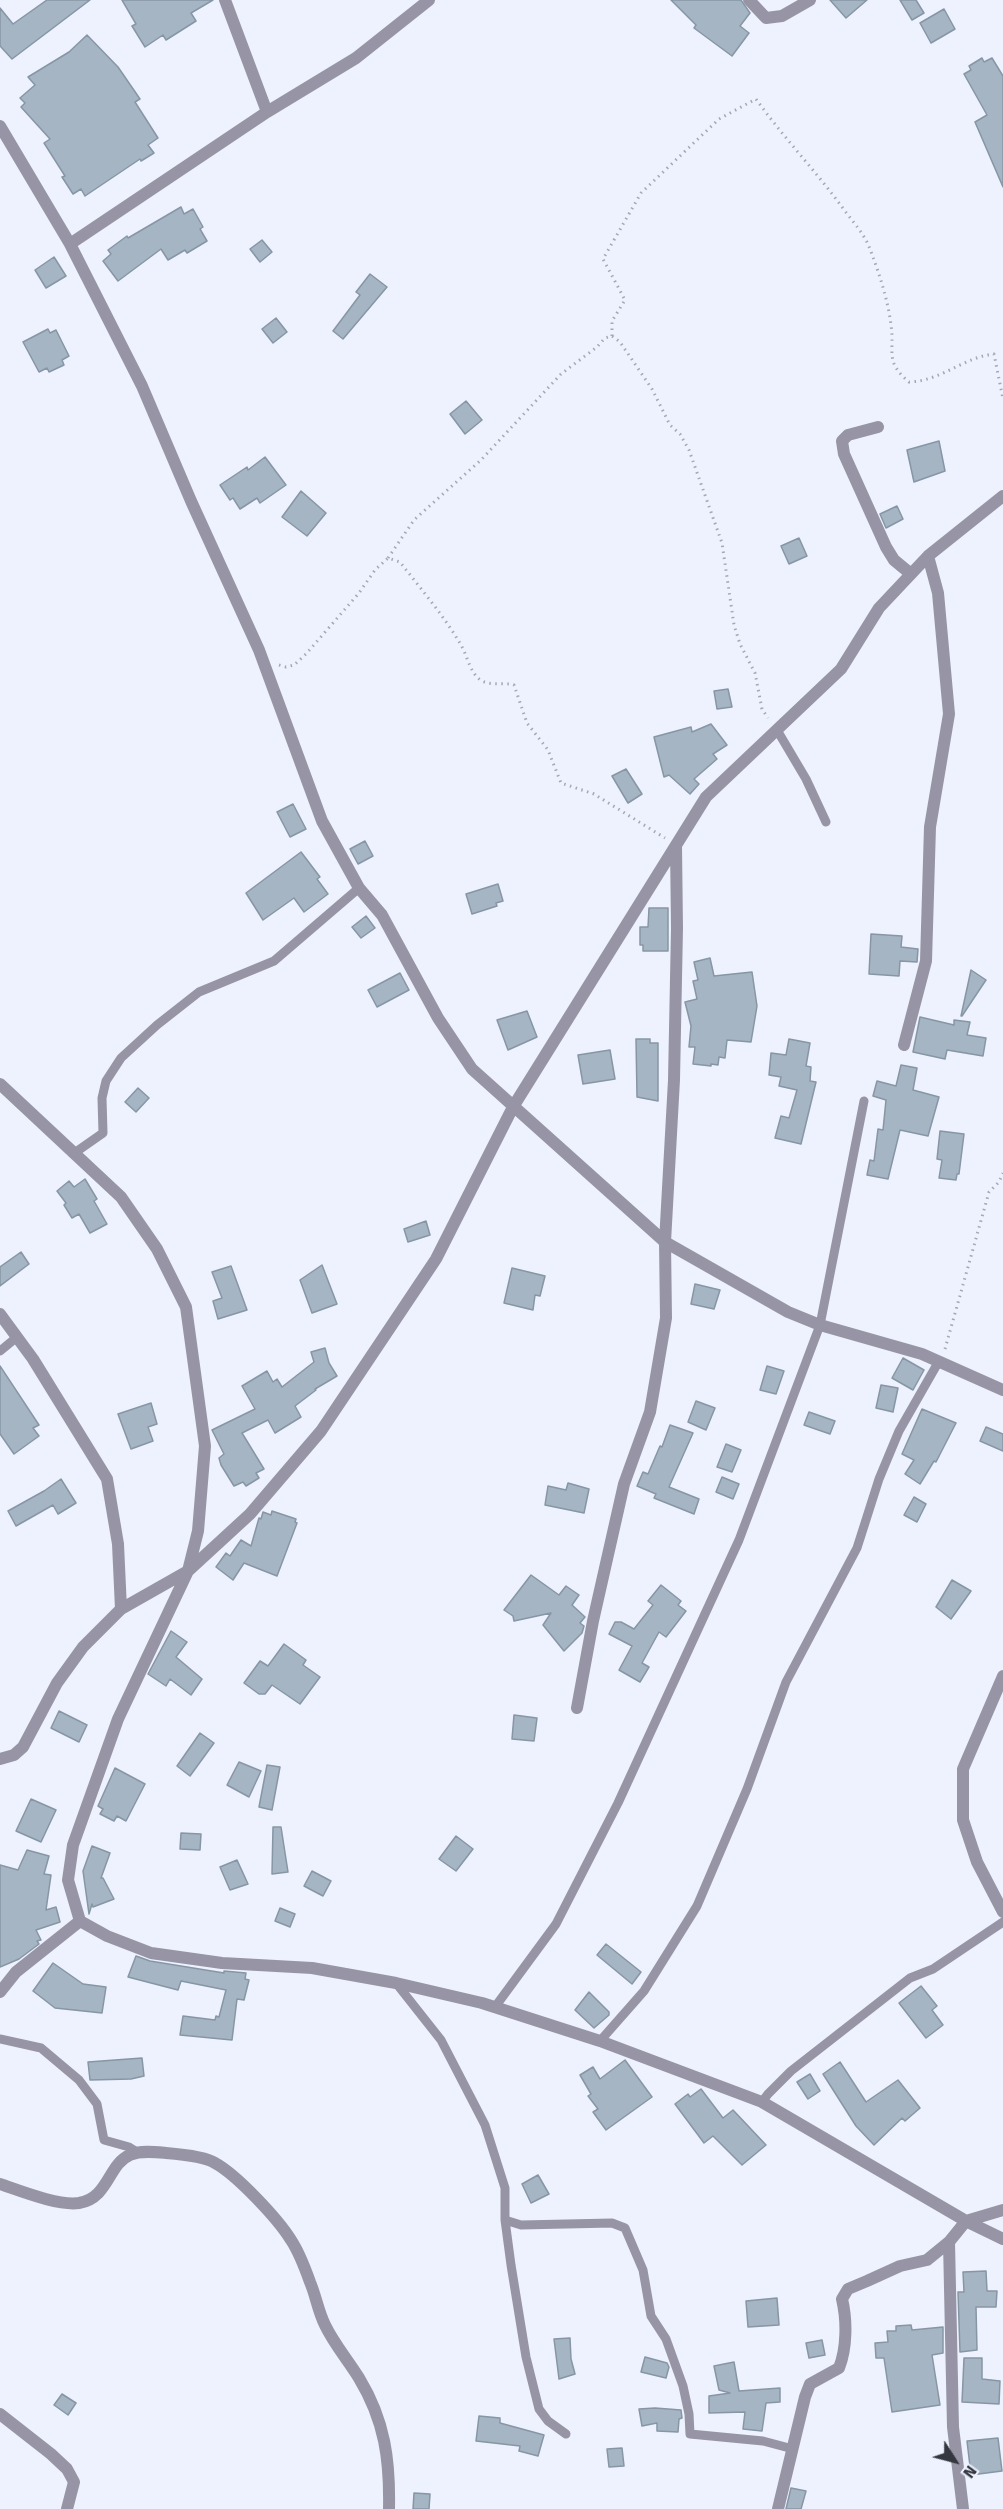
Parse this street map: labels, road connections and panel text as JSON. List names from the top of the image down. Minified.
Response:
{"north":"bottom right"}
